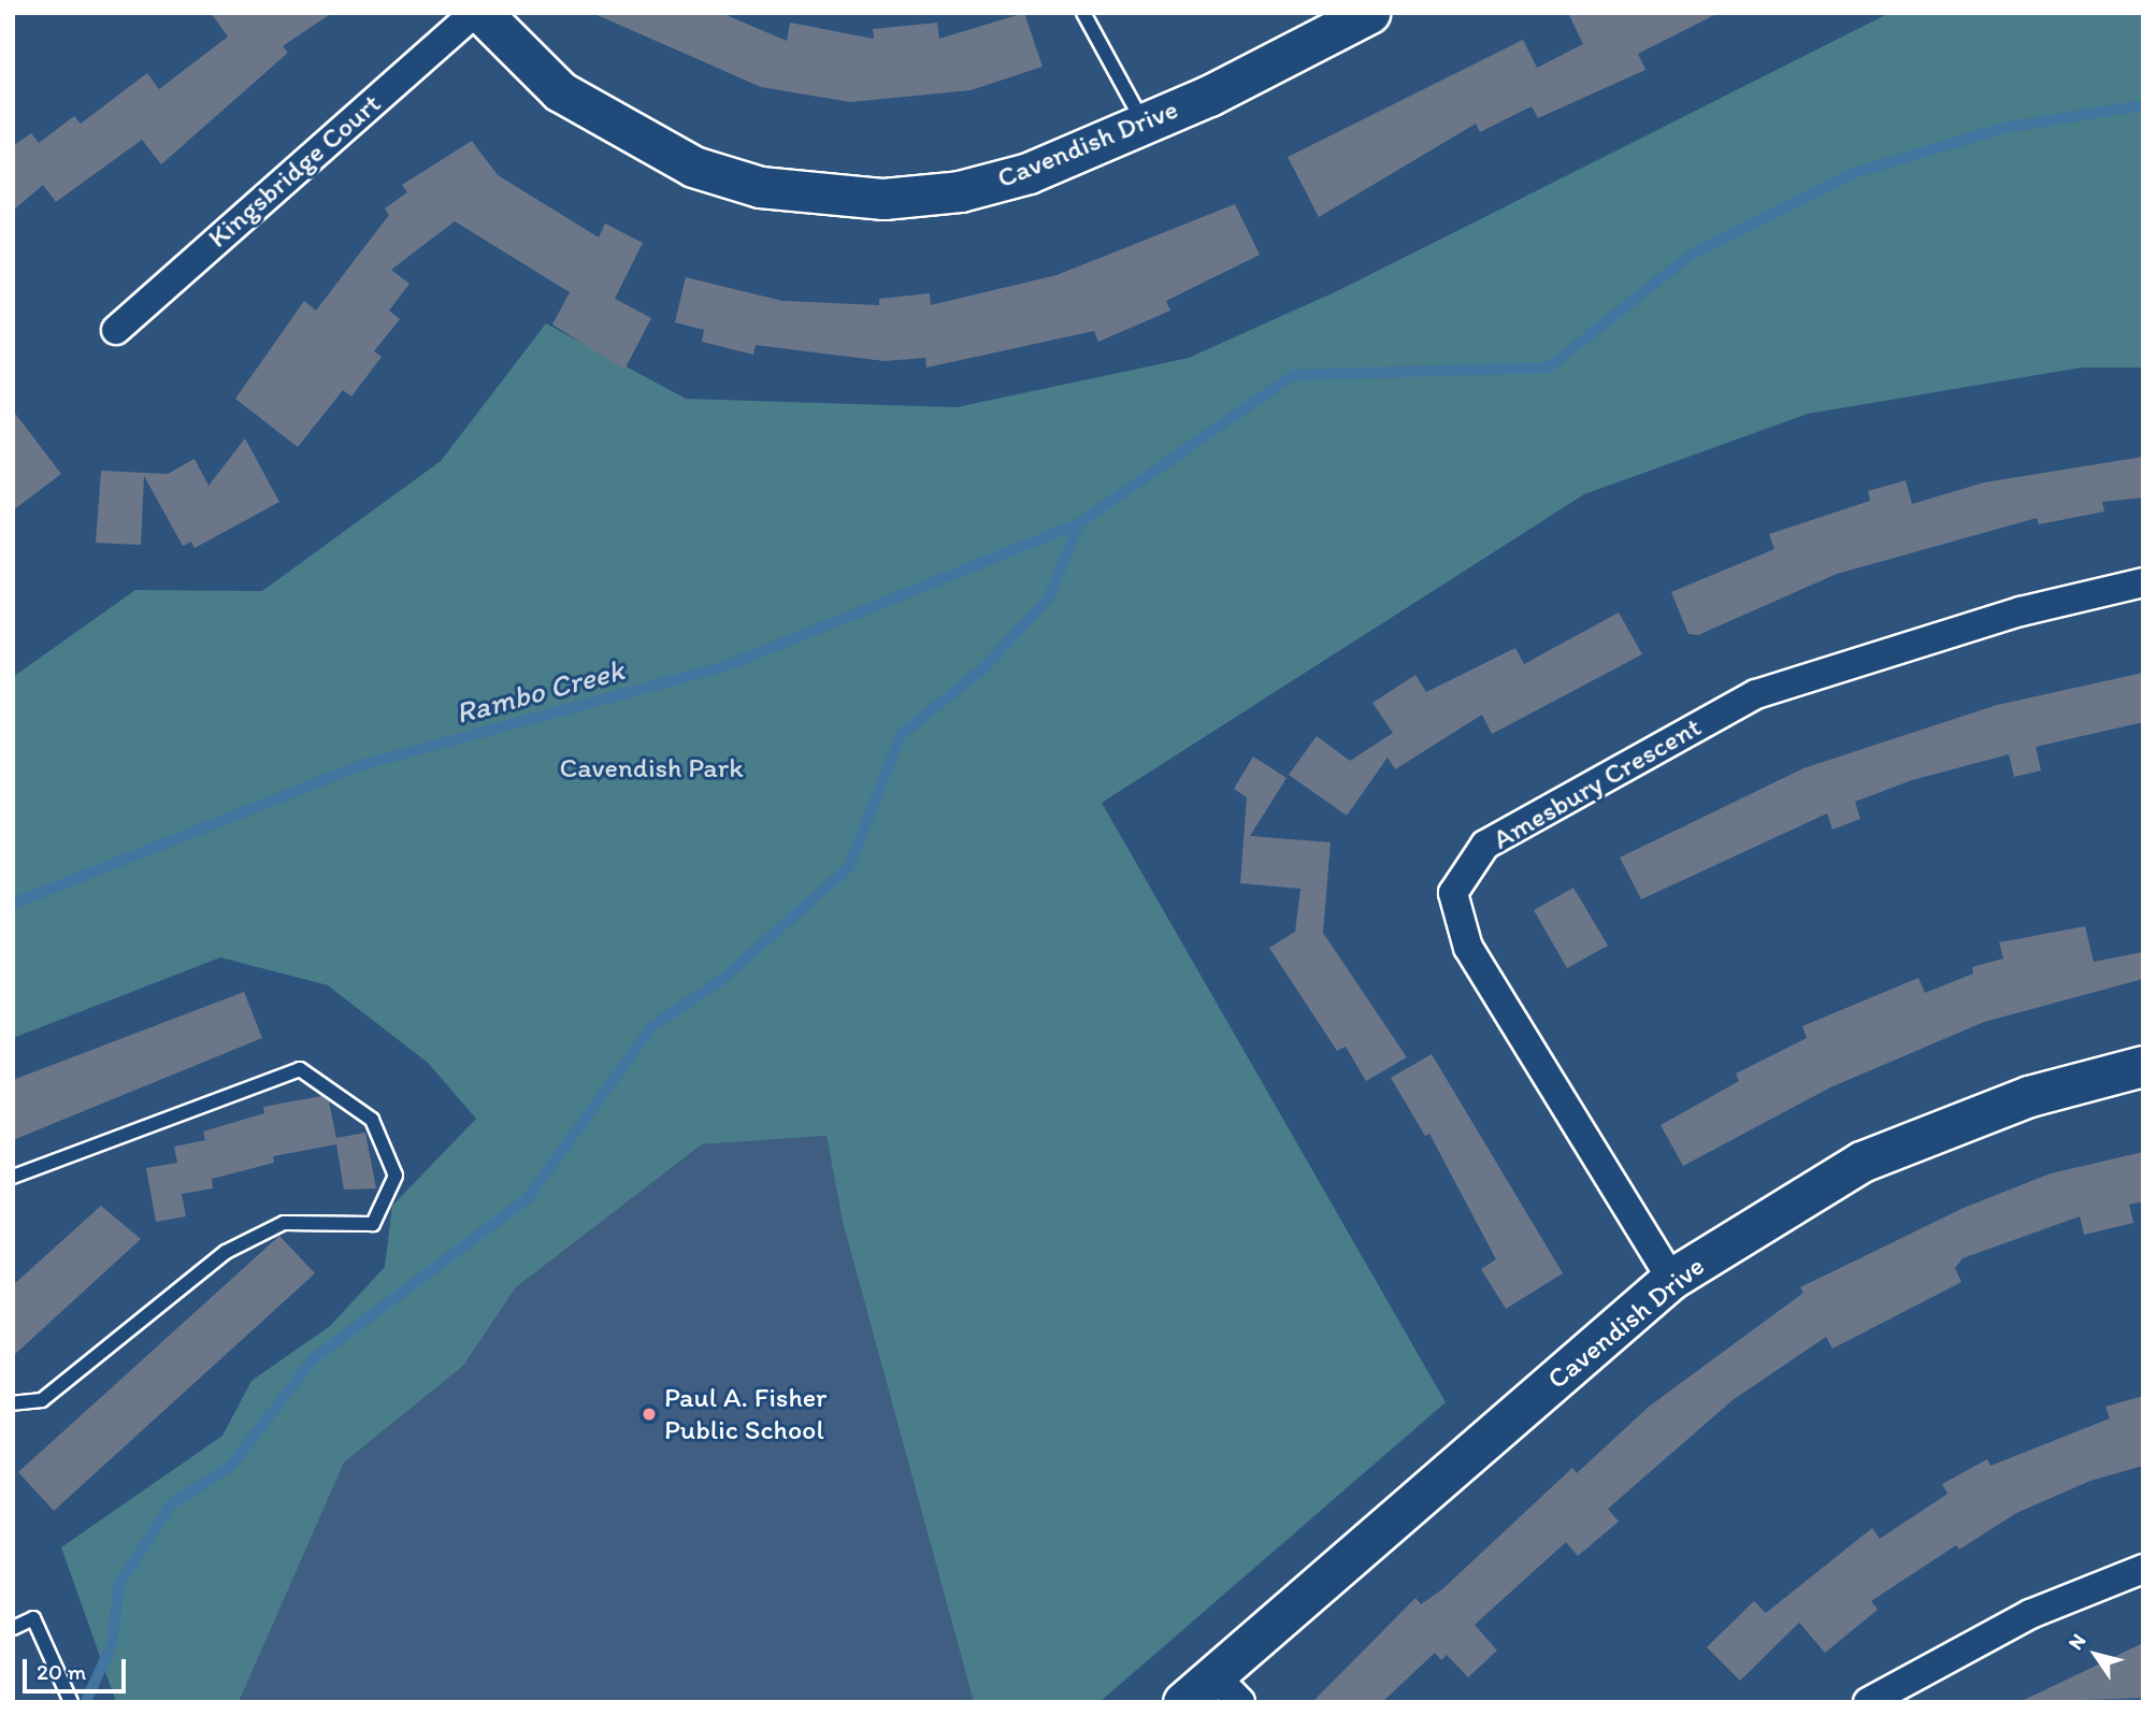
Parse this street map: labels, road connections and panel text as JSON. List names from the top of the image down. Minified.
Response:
{"streets":{"street":["Cavendish Drive","Kingsbridge Court","Amesbury Crescent"]},"crossings":[["Cavendish Drive","Amesbury Crescent"]],"water":["Rambo Creek"],"parks":["Cavendish Park"],"places":["Paul A. Fisher Public School"],"scale_bar":"20 m","north":"top left"}
